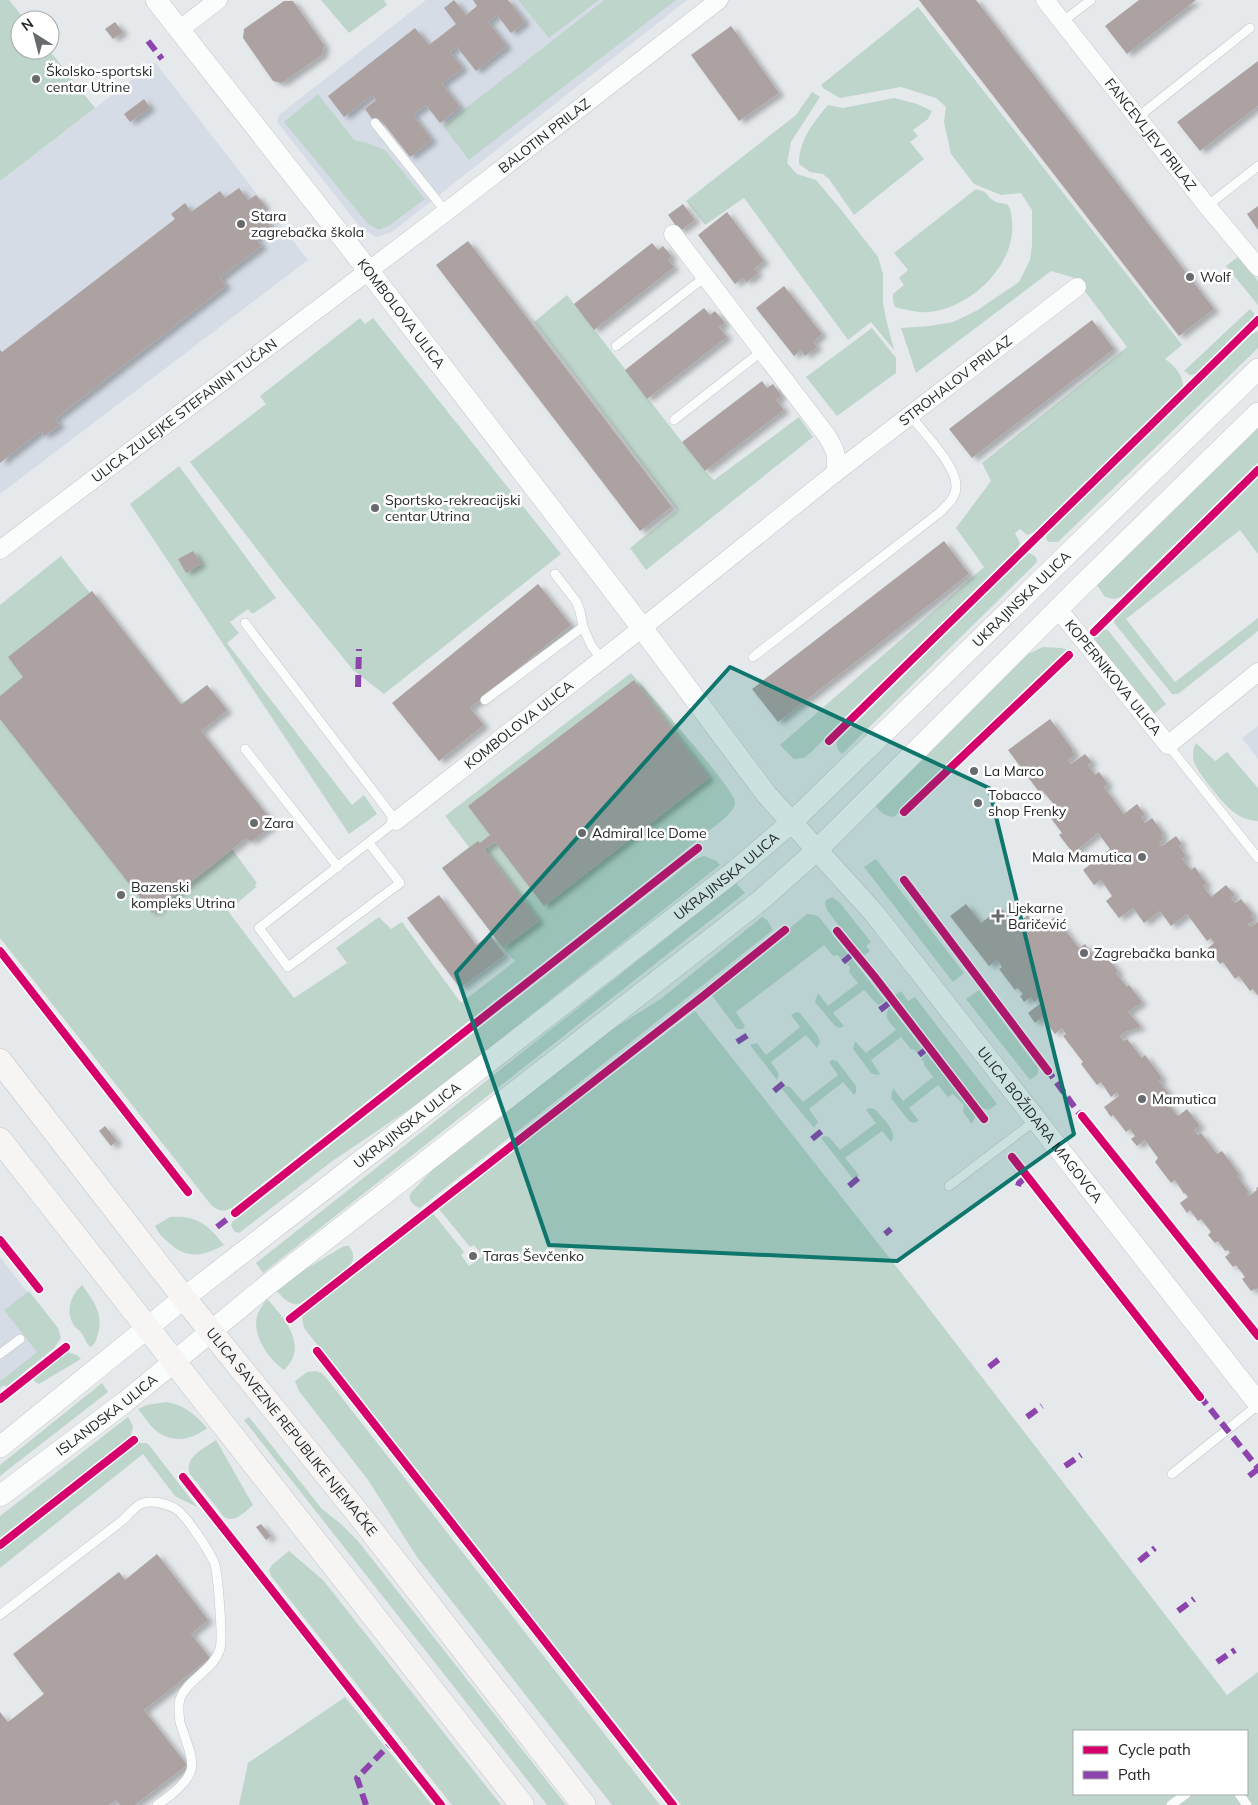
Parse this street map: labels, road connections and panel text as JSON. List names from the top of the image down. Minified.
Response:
{"streets":{"main road":["ULICA SAVEZNE REPUBLIKE NJEMAČKE"],"street":["FANCEVLJEV PRILAZ","BALOTIN PRILAZ","KOMBOLOVA ULICA","STROHALOV PRILAZ","ULICA ZULEJKE STEFANINI TUĆAN","UKRAJINSKA ULICA","KOPERNIKOVA ULICA","ULICA BOŽIDARA MAGOVCA","ISLANDSKA ULICA"]},"crossings":[["BALOTIN PRILAZ","KOMBOLOVA ULICA"],["BALOTIN PRILAZ","ULICA ZULEJKE STEFANINI TUĆAN"],["KOMBOLOVA ULICA","STROHALOV PRILAZ"],["KOMBOLOVA ULICA","ULICA ZULEJKE STEFANINI TUĆAN"],["KOMBOLOVA ULICA","UKRAJINSKA ULICA"],["KOMBOLOVA ULICA","ULICA BOŽIDARA MAGOVCA"],["UKRAJINSKA ULICA","ULICA BOŽIDARA MAGOVCA"],["UKRAJINSKA ULICA","ULICA SAVEZNE REPUBLIKE NJEMAČKE"],["ISLANDSKA ULICA","ULICA SAVEZNE REPUBLIKE NJEMAČKE"]],"places":{"other":["Školsko-sportski centar Utrine","Stara zagrebačka škola","Wolf","Sportsko-rekreacijski centar Utrina","La Marco","Tobacco shop Frenky","Zara","Admiral Ice Dome","Mala Mamutica","Bazenski kompleks Utrina","Zagrebačka banka","Mamutica","Taras Ševčenko"],"health":["Ljekarne Baričević"]},"legend":["Cycle path","Path"],"north":"top left"}
